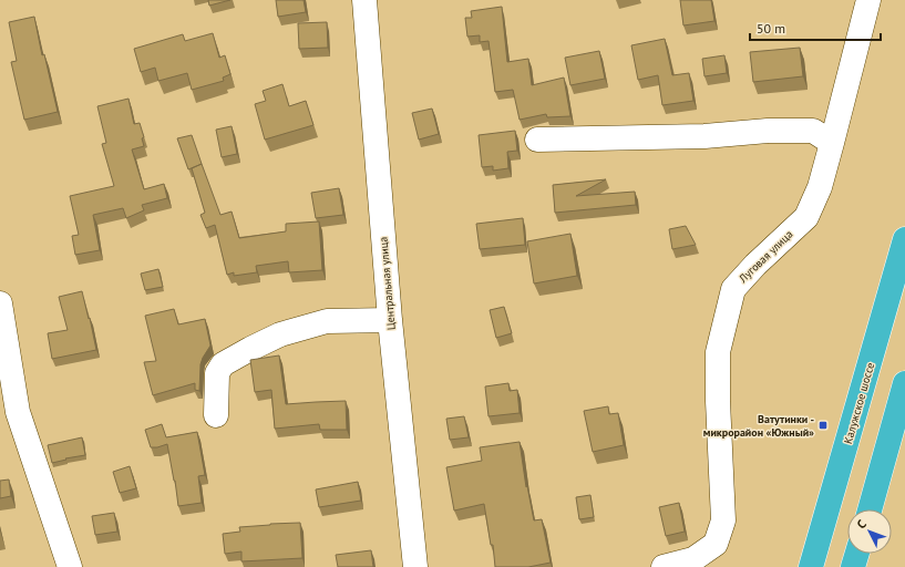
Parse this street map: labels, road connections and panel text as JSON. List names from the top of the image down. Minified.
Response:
{"streets":{"highway":["Калужское шоссе"],"street":["Луговая улица","Центральная улица"]},"places":{"transit":["Ватутинки - микрорайон «Южный»"]},"scale_bar":"50 m","north":"top left"}
